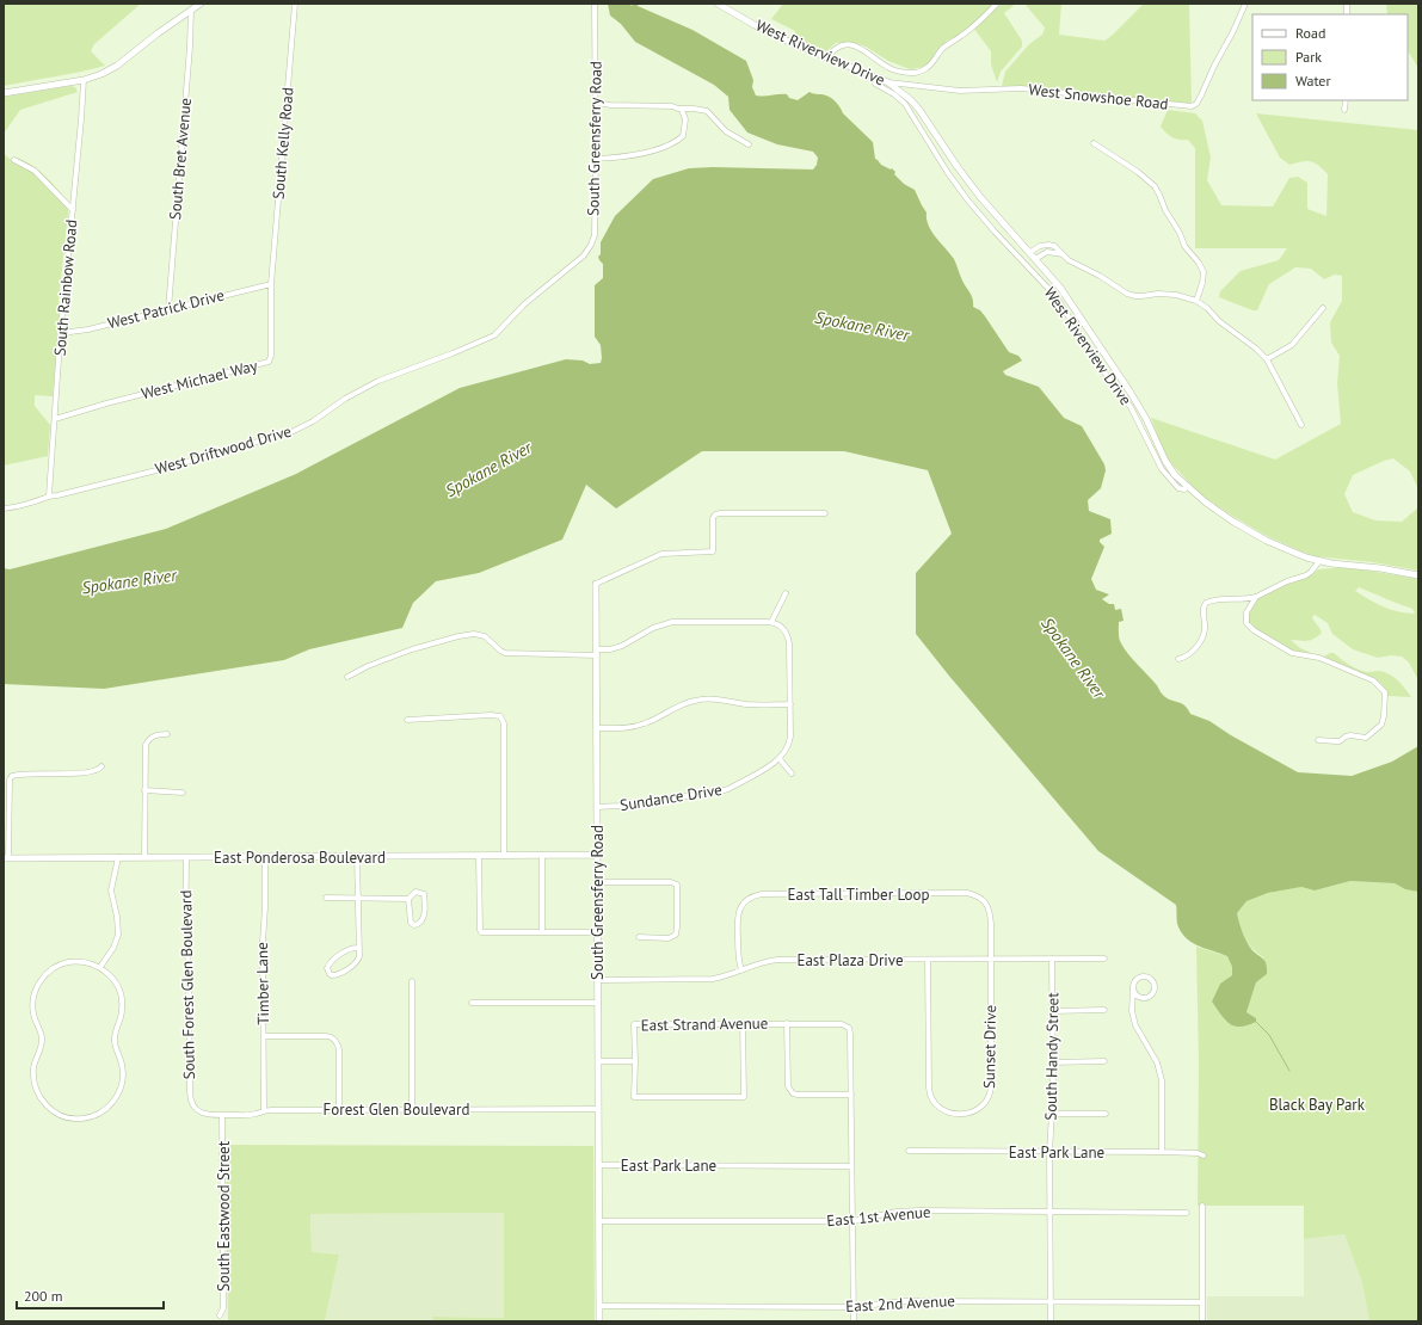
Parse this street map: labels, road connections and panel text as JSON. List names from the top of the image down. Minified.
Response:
{"streets":{"street":["West Riverview Drive","West Snowshoe Road","South Greensferry Road","South Kelly Road","South Bret Avenue","South Rainbow Road","West Patrick Drive","West Michael Way","West Driftwood Drive","Sundance Drive","East Ponderosa Boulevard","East Tall Timber Loop","East Plaza Drive","Timber Lane","South Forest Glen Boulevard","East Strand Avenue","Sunset Drive","South Handy Street","Forest Glen Boulevard","East Park Lane","South Eastwood Street","East 1st Avenue","East 2nd Avenue"]},"crossings":[["West Riverview Drive","West Snowshoe Road"],["South Greensferry Road","West Driftwood Drive"],["South Greensferry Road","Sundance Drive"],["South Greensferry Road","East Ponderosa Boulevard"],["South Greensferry Road","East Plaza Drive"],["South Greensferry Road","Forest Glen Boulevard"],["South Greensferry Road","East Park Lane"],["South Greensferry Road","East 1st Avenue"],["South Greensferry Road","East 2nd Avenue"],["South Kelly Road","West Patrick Drive"],["South Kelly Road","West Michael Way"],["South Bret Avenue","West Patrick Drive"],["South Rainbow Road","West Patrick Drive"],["South Rainbow Road","West Michael Way"],["South Rainbow Road","West Driftwood Drive"],["West Patrick Drive","West Michael Way"],["East Ponderosa Boulevard","Timber Lane"],["East Ponderosa Boulevard","South Forest Glen Boulevard"],["East Tall Timber Loop","East Plaza Drive"],["East Tall Timber Loop","Sunset Drive"],["East Plaza Drive","Sunset Drive"],["East Plaza Drive","South Handy Street"],["Timber Lane","Forest Glen Boulevard"],["South Forest Glen Boulevard","Forest Glen Boulevard"],["South Handy Street","East Park Lane"],["South Handy Street","East 1st Avenue"],["South Handy Street","East 2nd Avenue"],["Forest Glen Boulevard","South Eastwood Street"]],"water":["Spokane River"],"parks":["Black Bay Park"],"legend":["Road","Park","Water"],"scale_bar":"200 m"}
